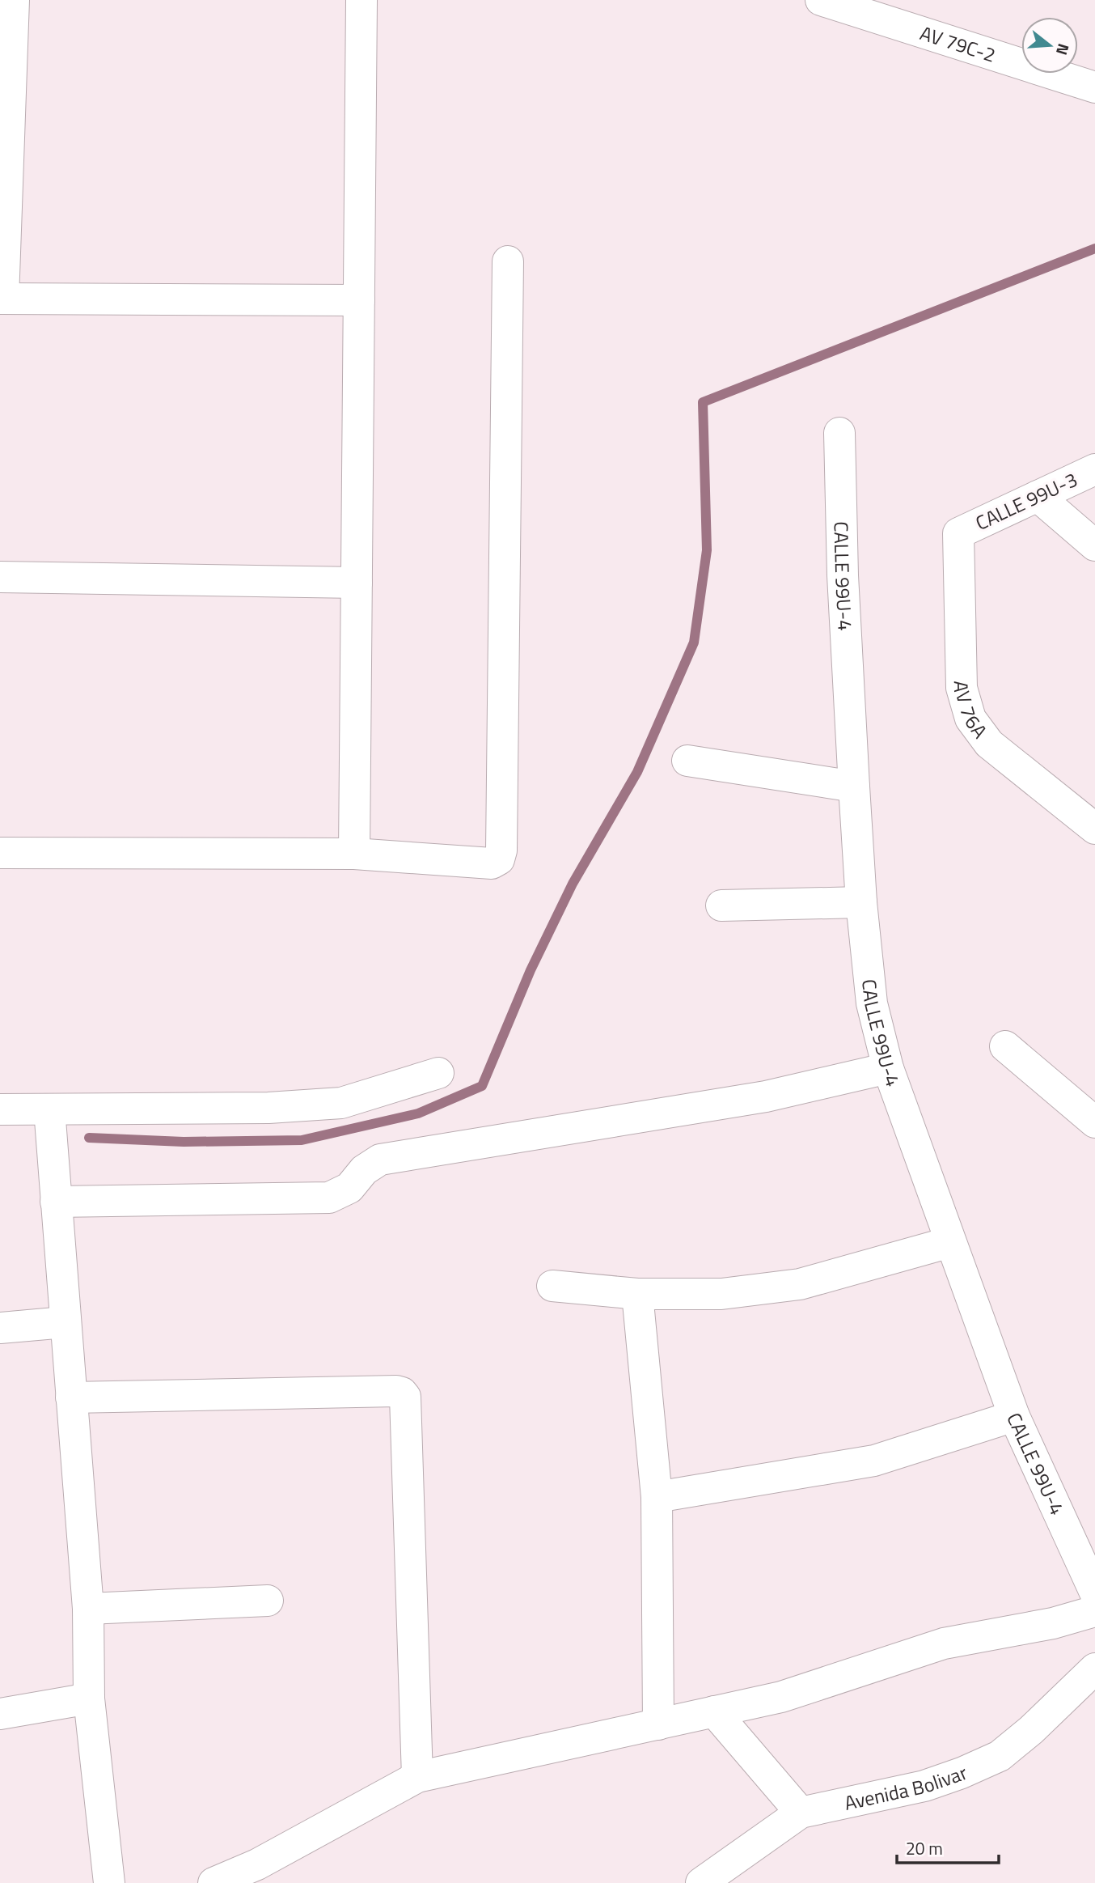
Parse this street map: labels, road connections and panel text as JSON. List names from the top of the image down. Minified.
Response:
{"streets":{"street":["AV 79C-2","CALLE 99U-3","CALLE 99U-4","AV 76A","Avenida Bolivar"]},"crossings":[["CALLE 99U-3","AV 76A"]],"scale_bar":"20 m","north":"right"}
